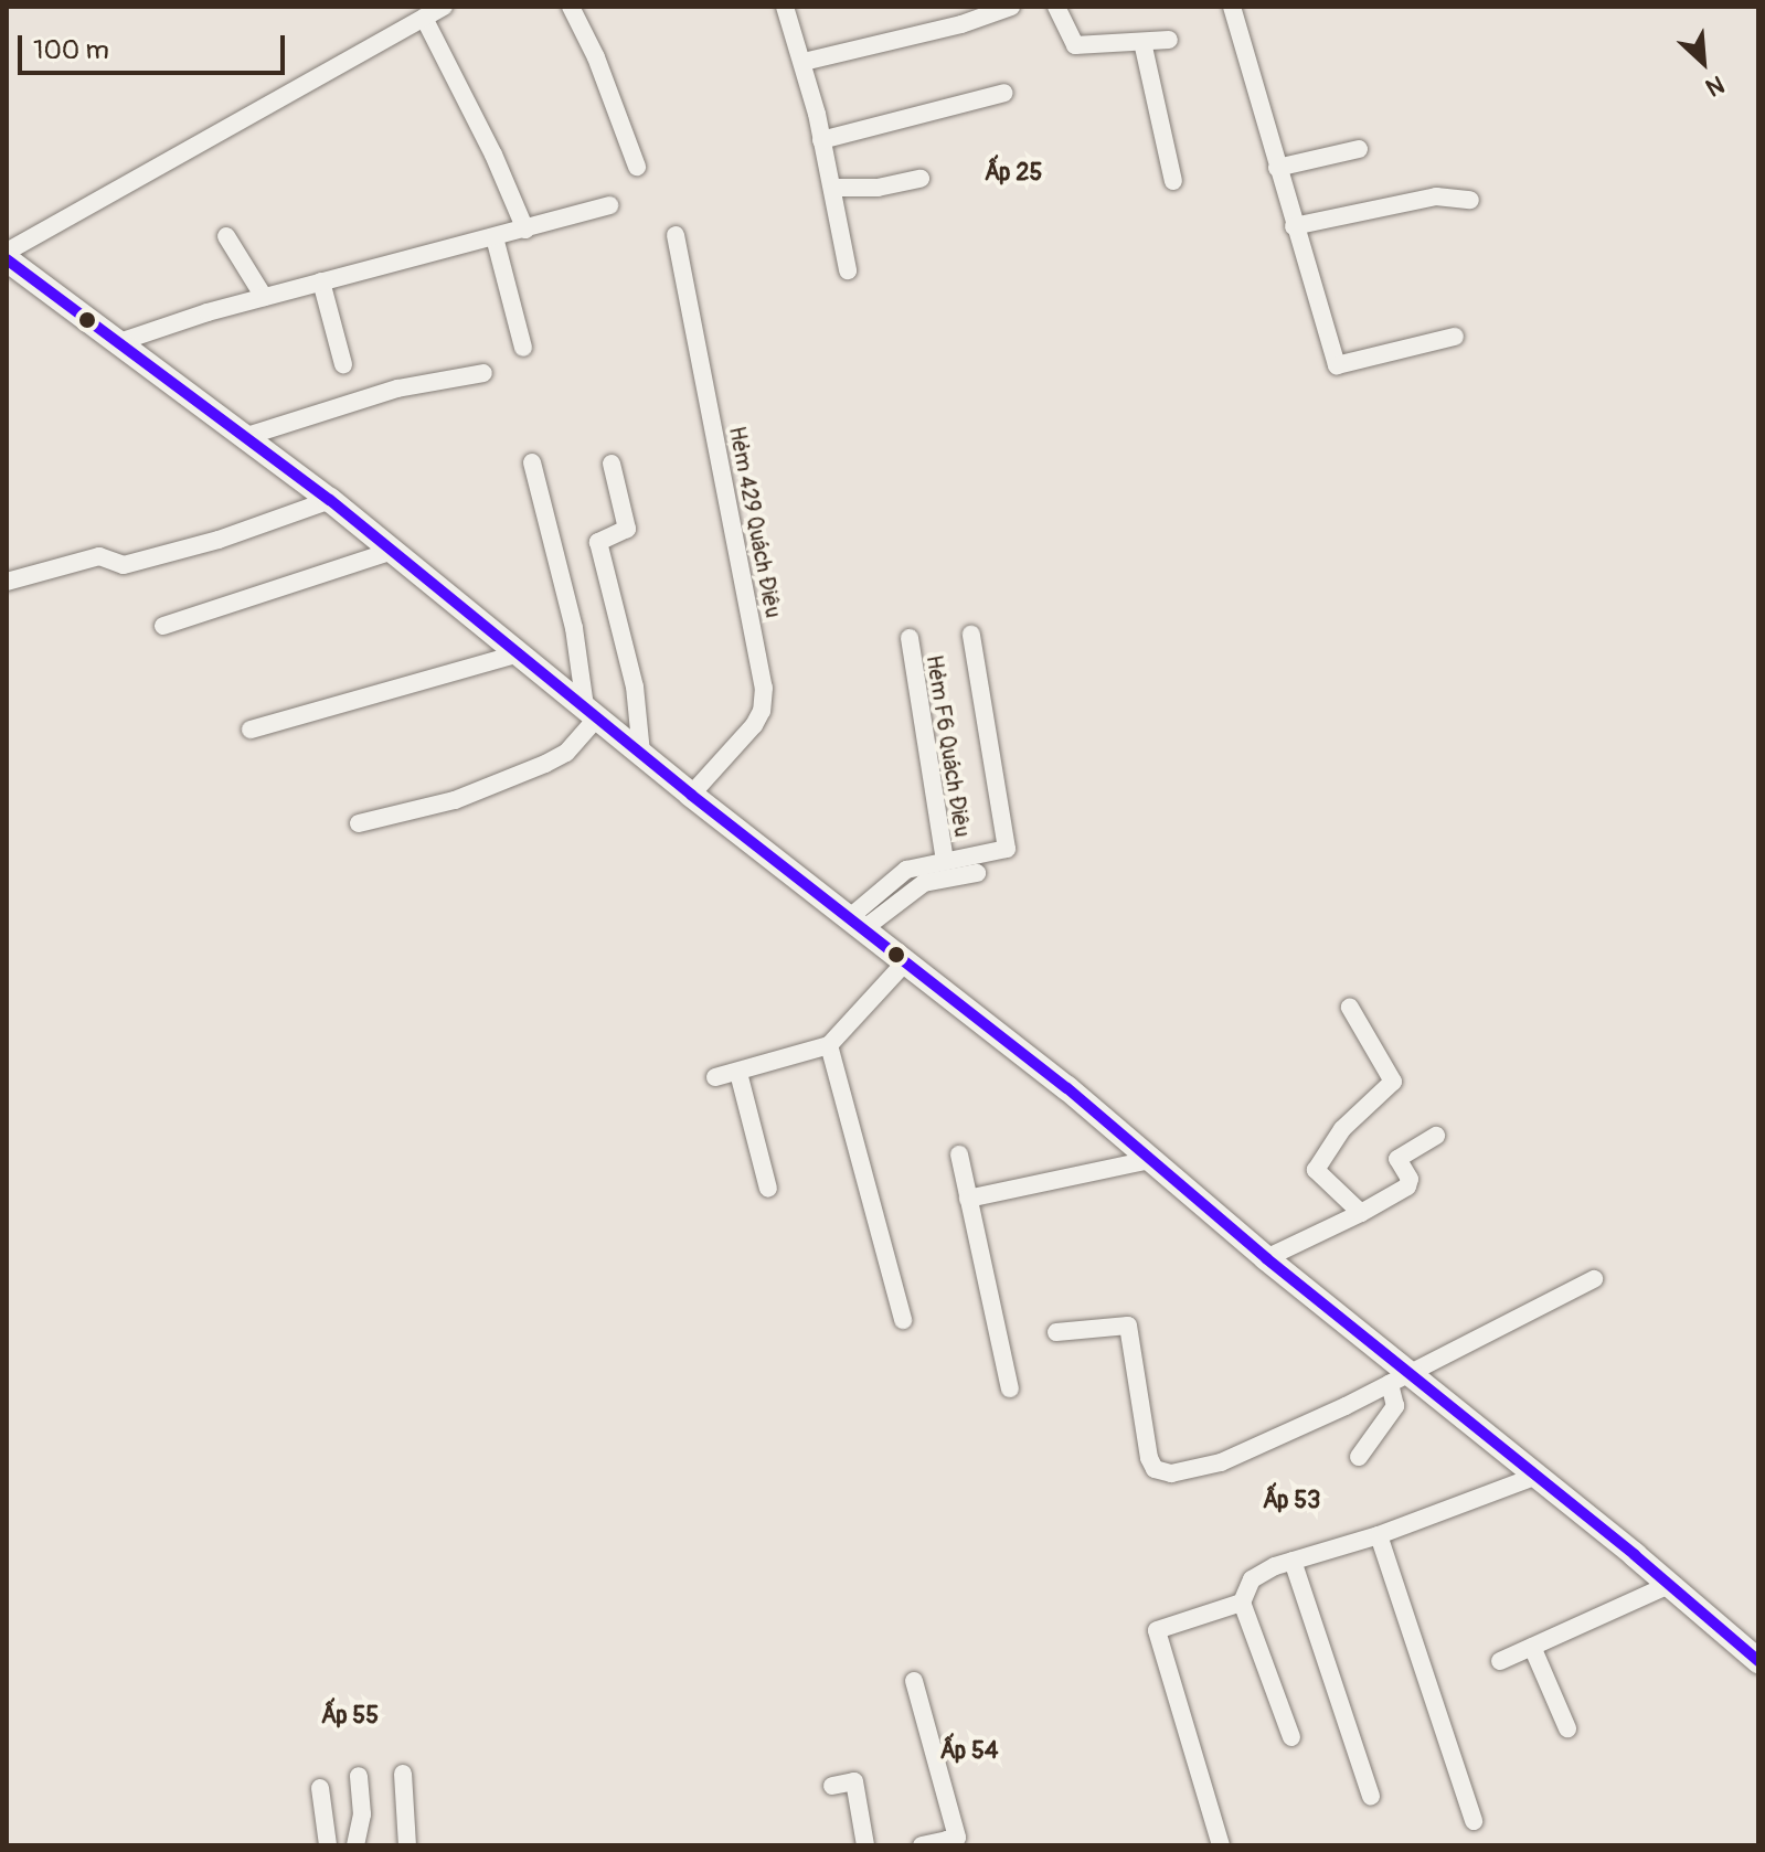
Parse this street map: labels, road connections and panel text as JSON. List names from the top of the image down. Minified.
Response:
{"streets":{"street":["Hẻm 429 Quách Điêu","Hẻm F6 Quách Điêu"]},"districts":["Ấp 25","Ấp 53","Ấp 55","Ấp 54"],"scale_bar":"100 m","north":"bottom right"}
